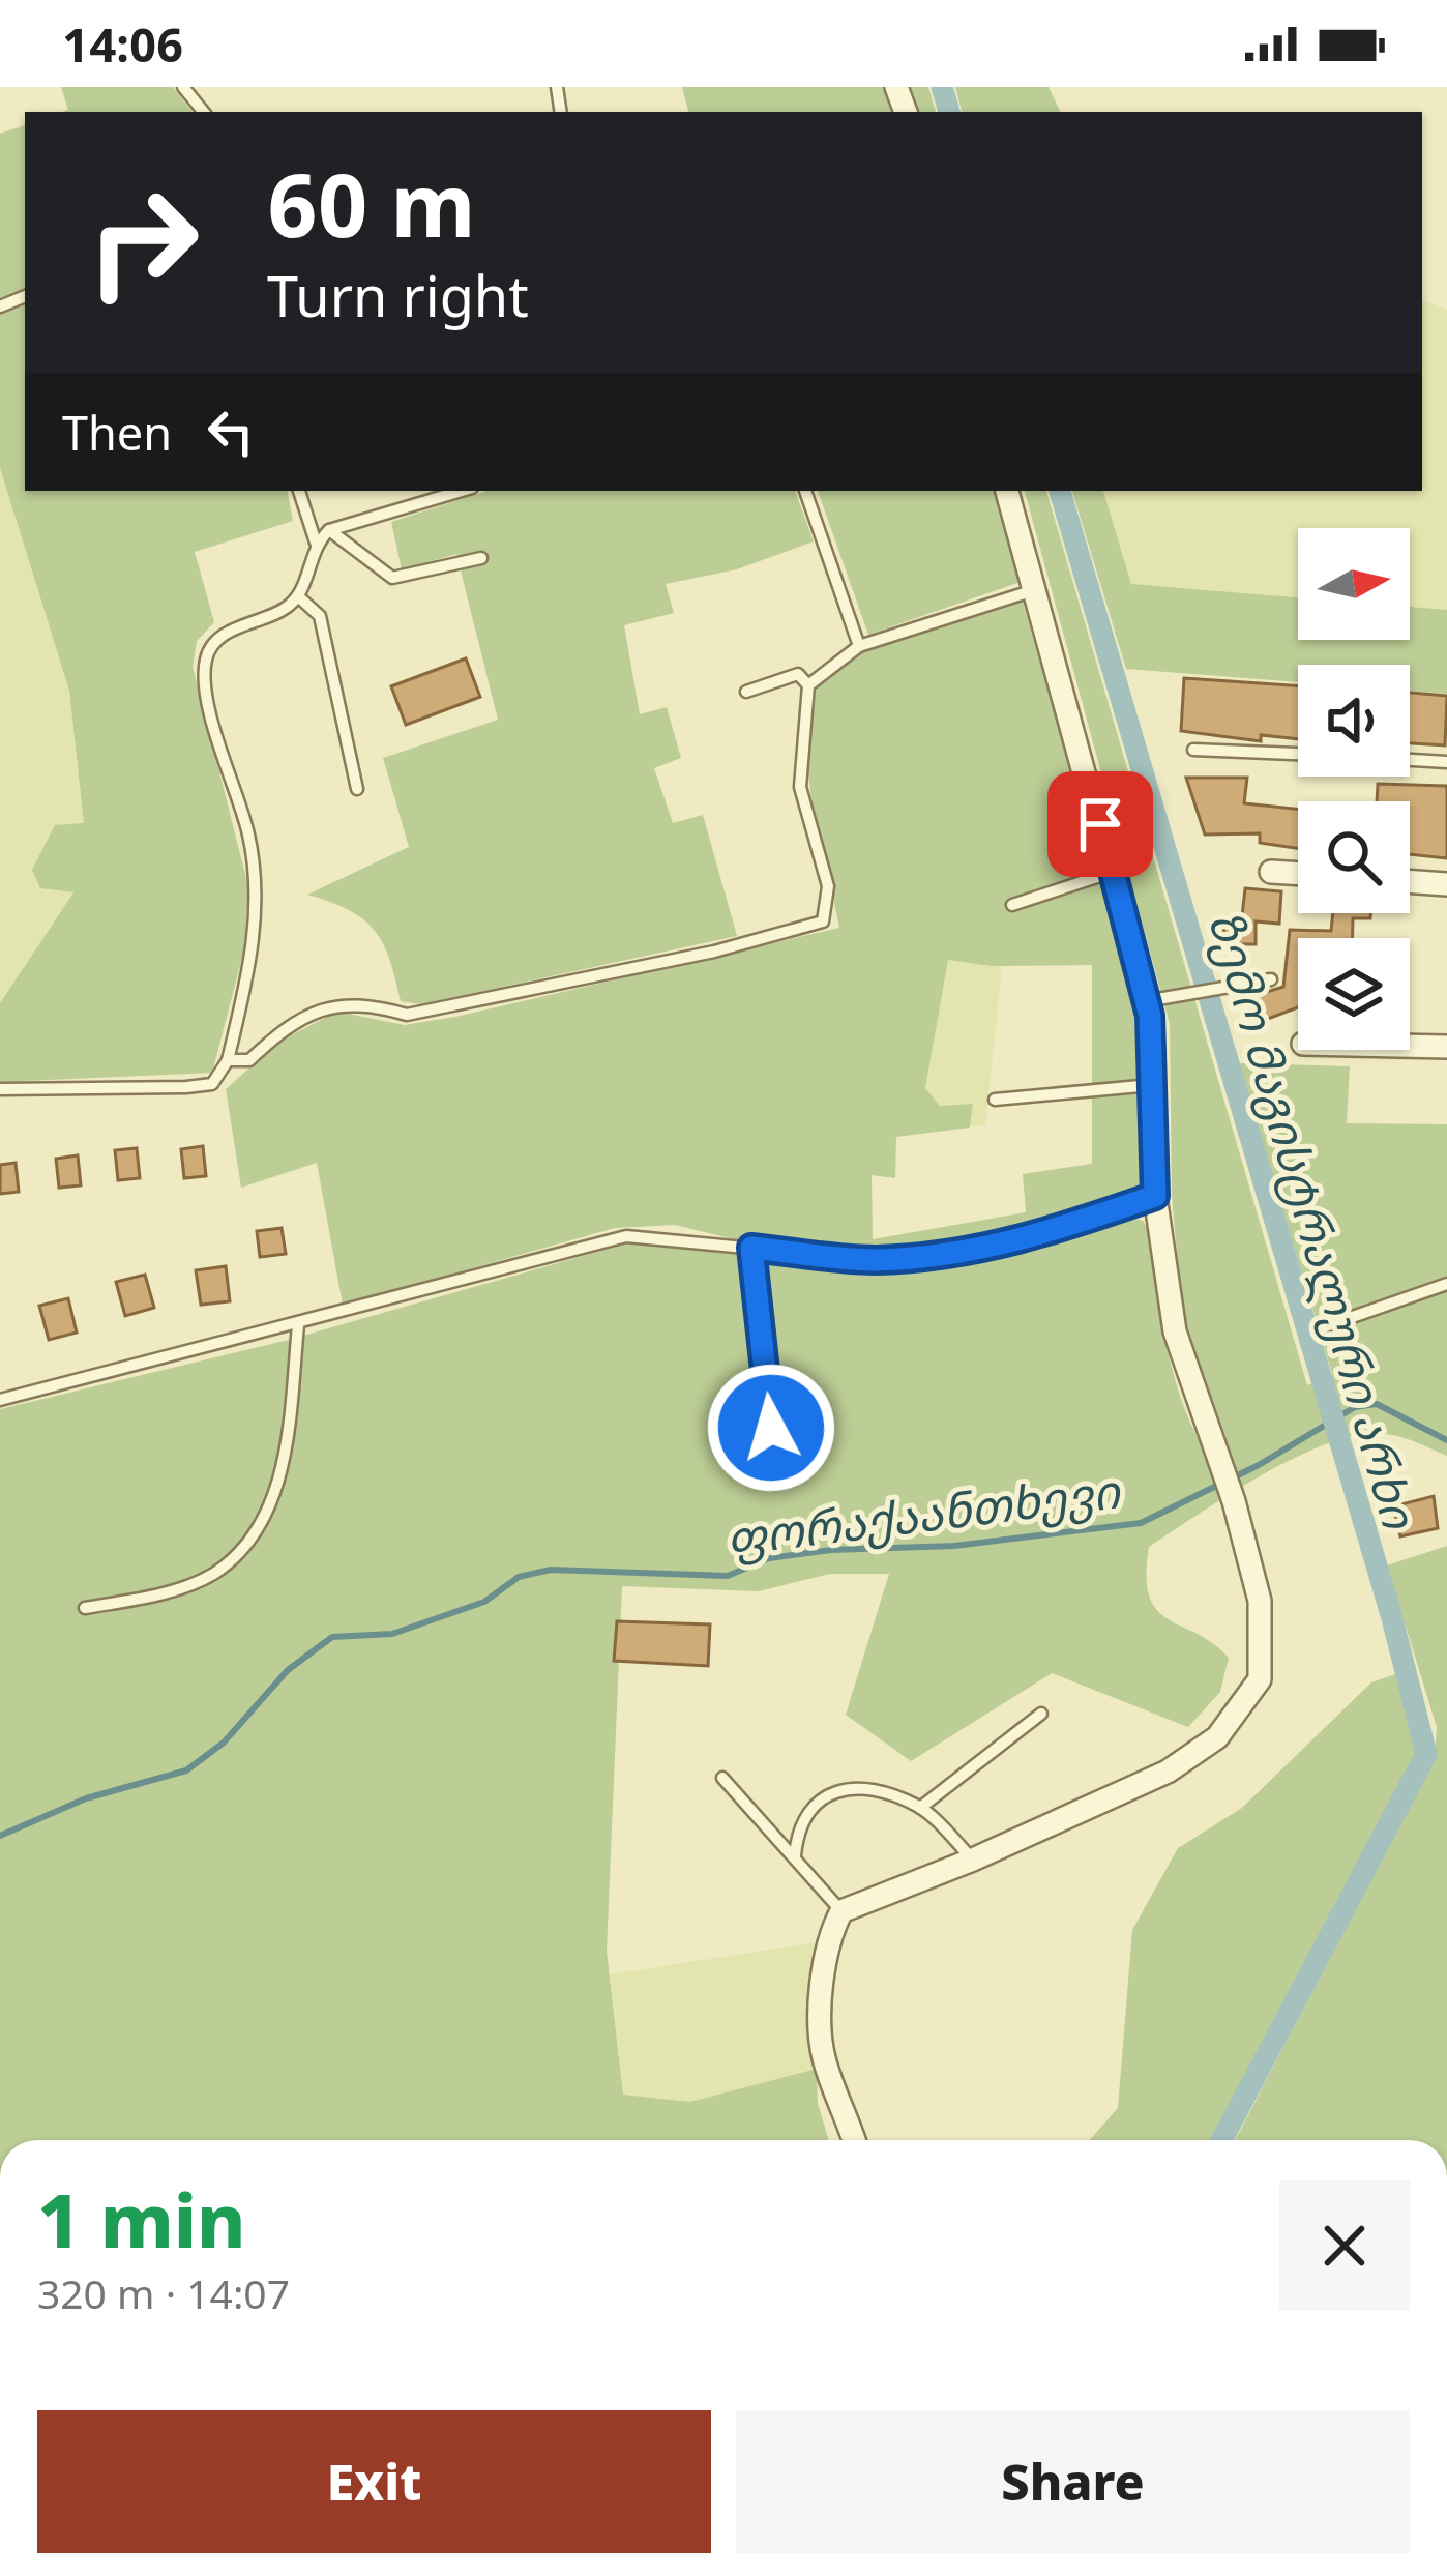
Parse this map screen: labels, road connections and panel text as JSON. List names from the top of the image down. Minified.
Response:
{"water":["ზემო მაგისტრალური არხი","ფორაქაანთხევი"],"north":"right","page":{"status":"14:06","turn":["60 m","Turn right"],"then":"Then","heading":["1 min","320 m · 14:07"],"buttons":["Exit","Share"]}}
